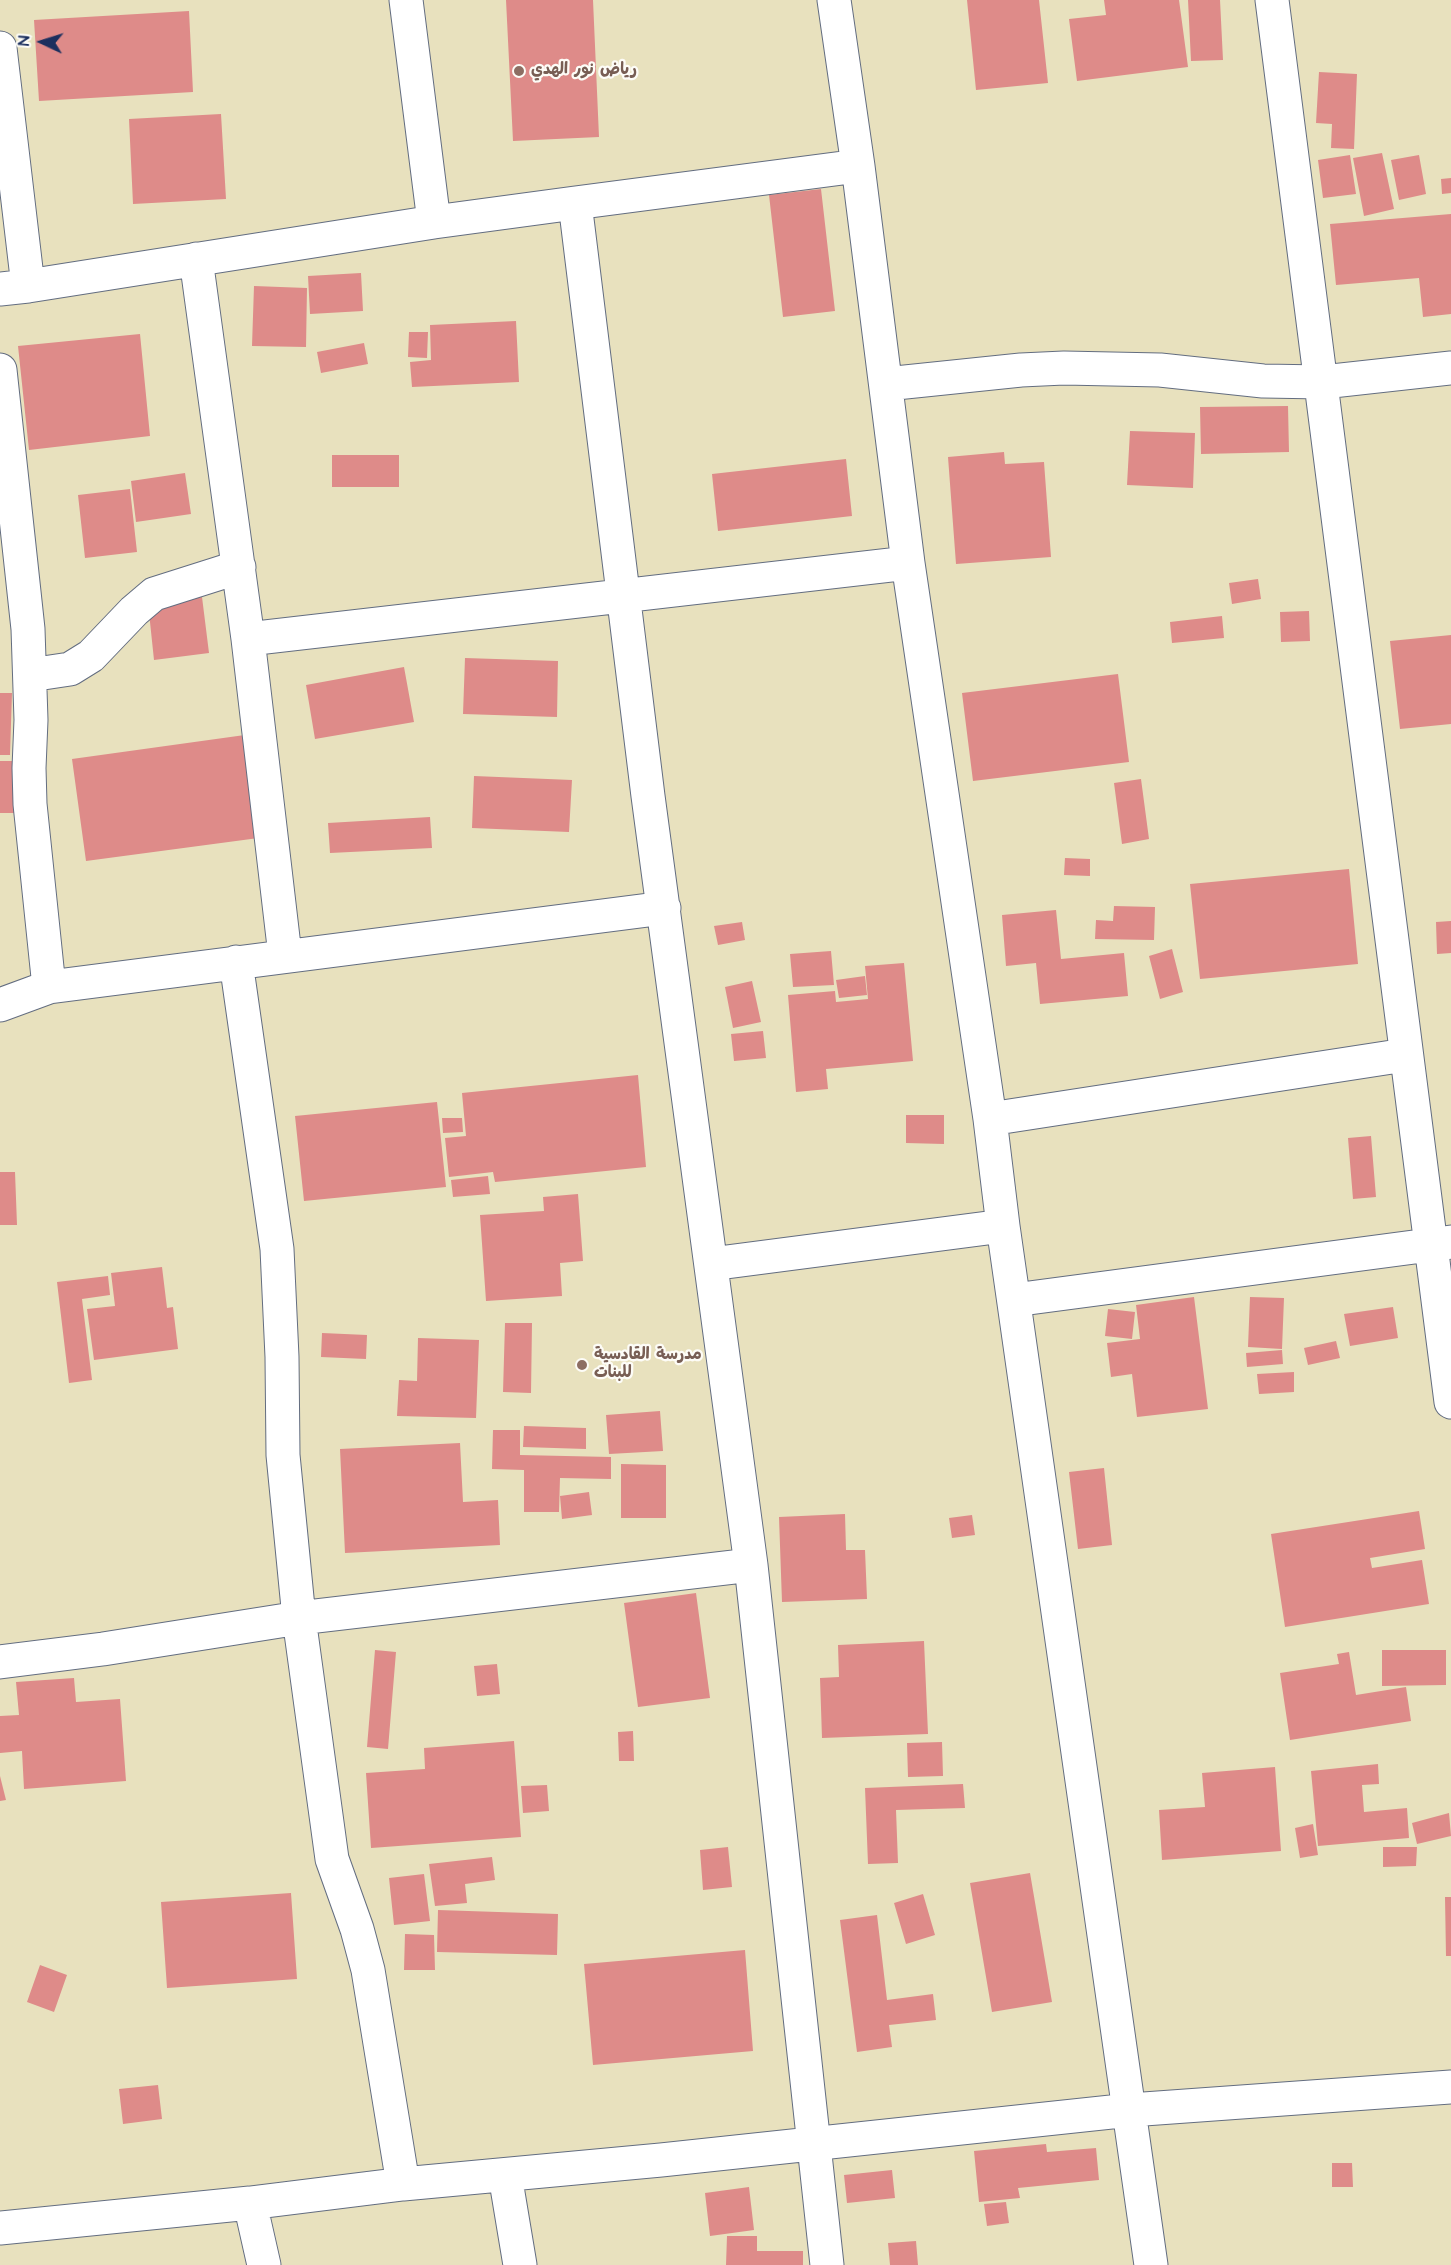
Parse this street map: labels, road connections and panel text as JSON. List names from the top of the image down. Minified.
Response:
{"places":["رياض نور الهدي","مدرسة القادسية للبنات"],"north":"left"}
